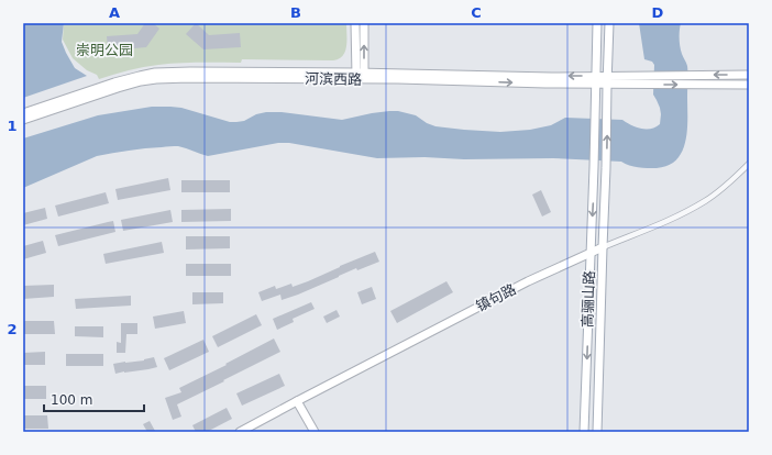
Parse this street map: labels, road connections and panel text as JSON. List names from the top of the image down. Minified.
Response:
{"streets":{"street":["河滨西路","镇句路","高骊山路"]},"crossings":[["河滨西路","高骊山路"],["镇句路","高骊山路"]],"parks":["崇明公园"],"scale_bar":"100 m","grid":{"columns":["A","B","C","D"],"rows":["1","2"]}}
